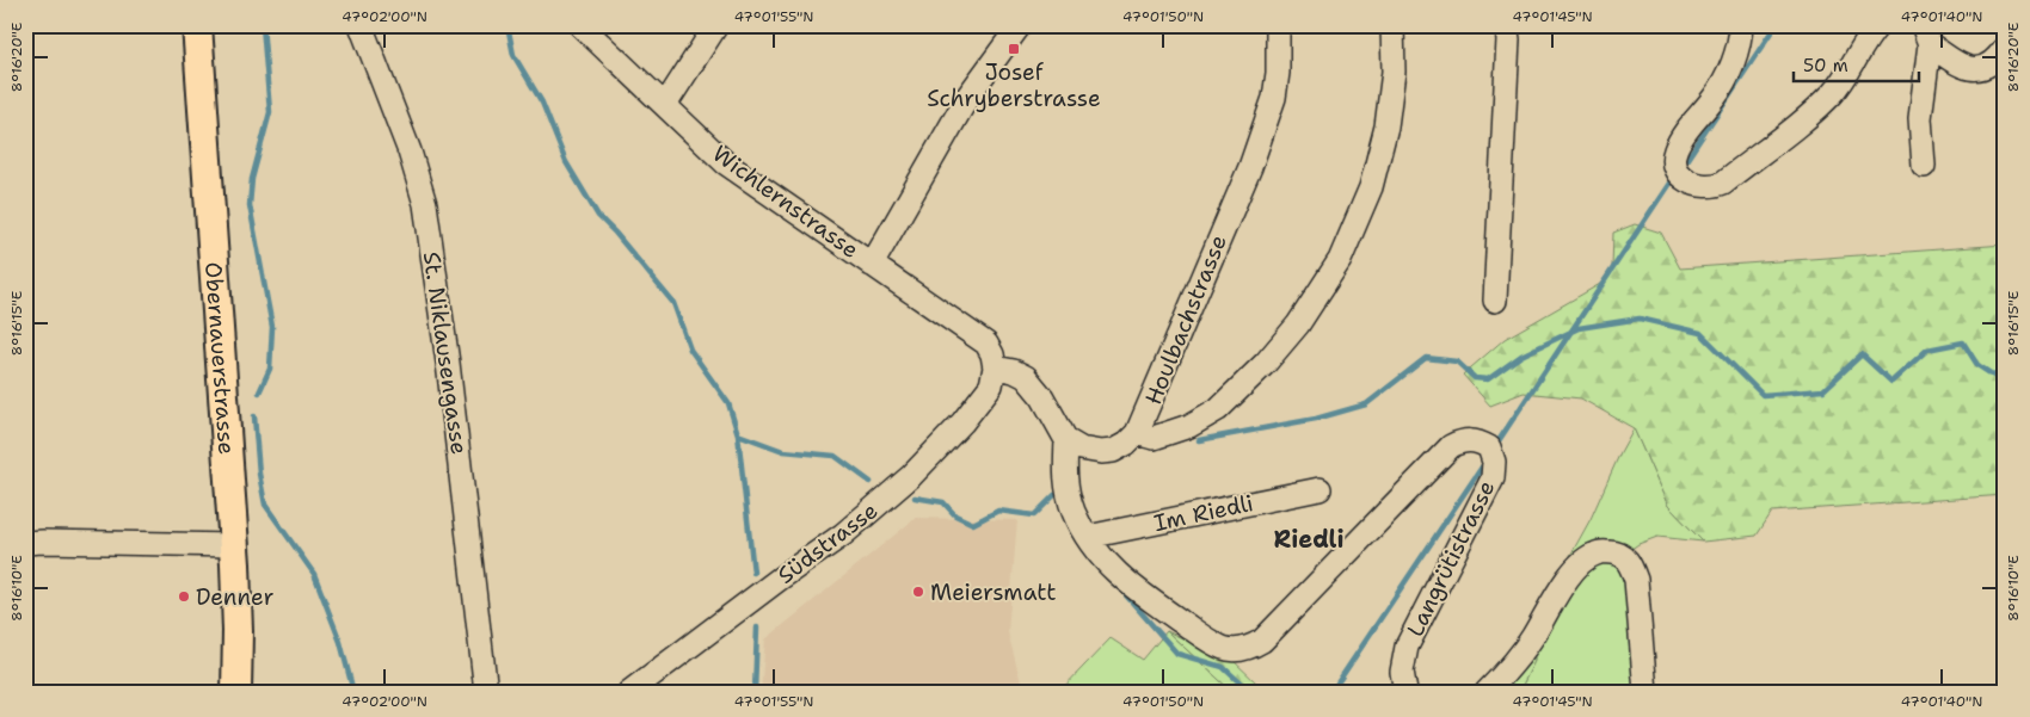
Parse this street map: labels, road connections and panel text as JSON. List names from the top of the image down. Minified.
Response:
{"streets":{"main road":["Obernauerstrasse"],"street":["Wichlernstrasse","Houlbachstrasse","St. Niklausengasse","Im Riedli","Südstrasse","Langrütistrasse"]},"crossings":[["Wichlernstrasse","Südstrasse"],["Houlbachstrasse","Langrütistrasse"],["Im Riedli","Langrütistrasse"]],"districts":["Riedli"],"places":{"transit":["Josef Schryberstrasse"],"other":["Meiersmatt","Denner"]},"scale_bar":"50 m","coordinates":["47°02'00\"N","47°01'55\"N","47°01'50\"N","47°01'45\"N","47°01'40\"N","8°16'20\"E","8°16'15\"E","8°16'10\"E"]}
